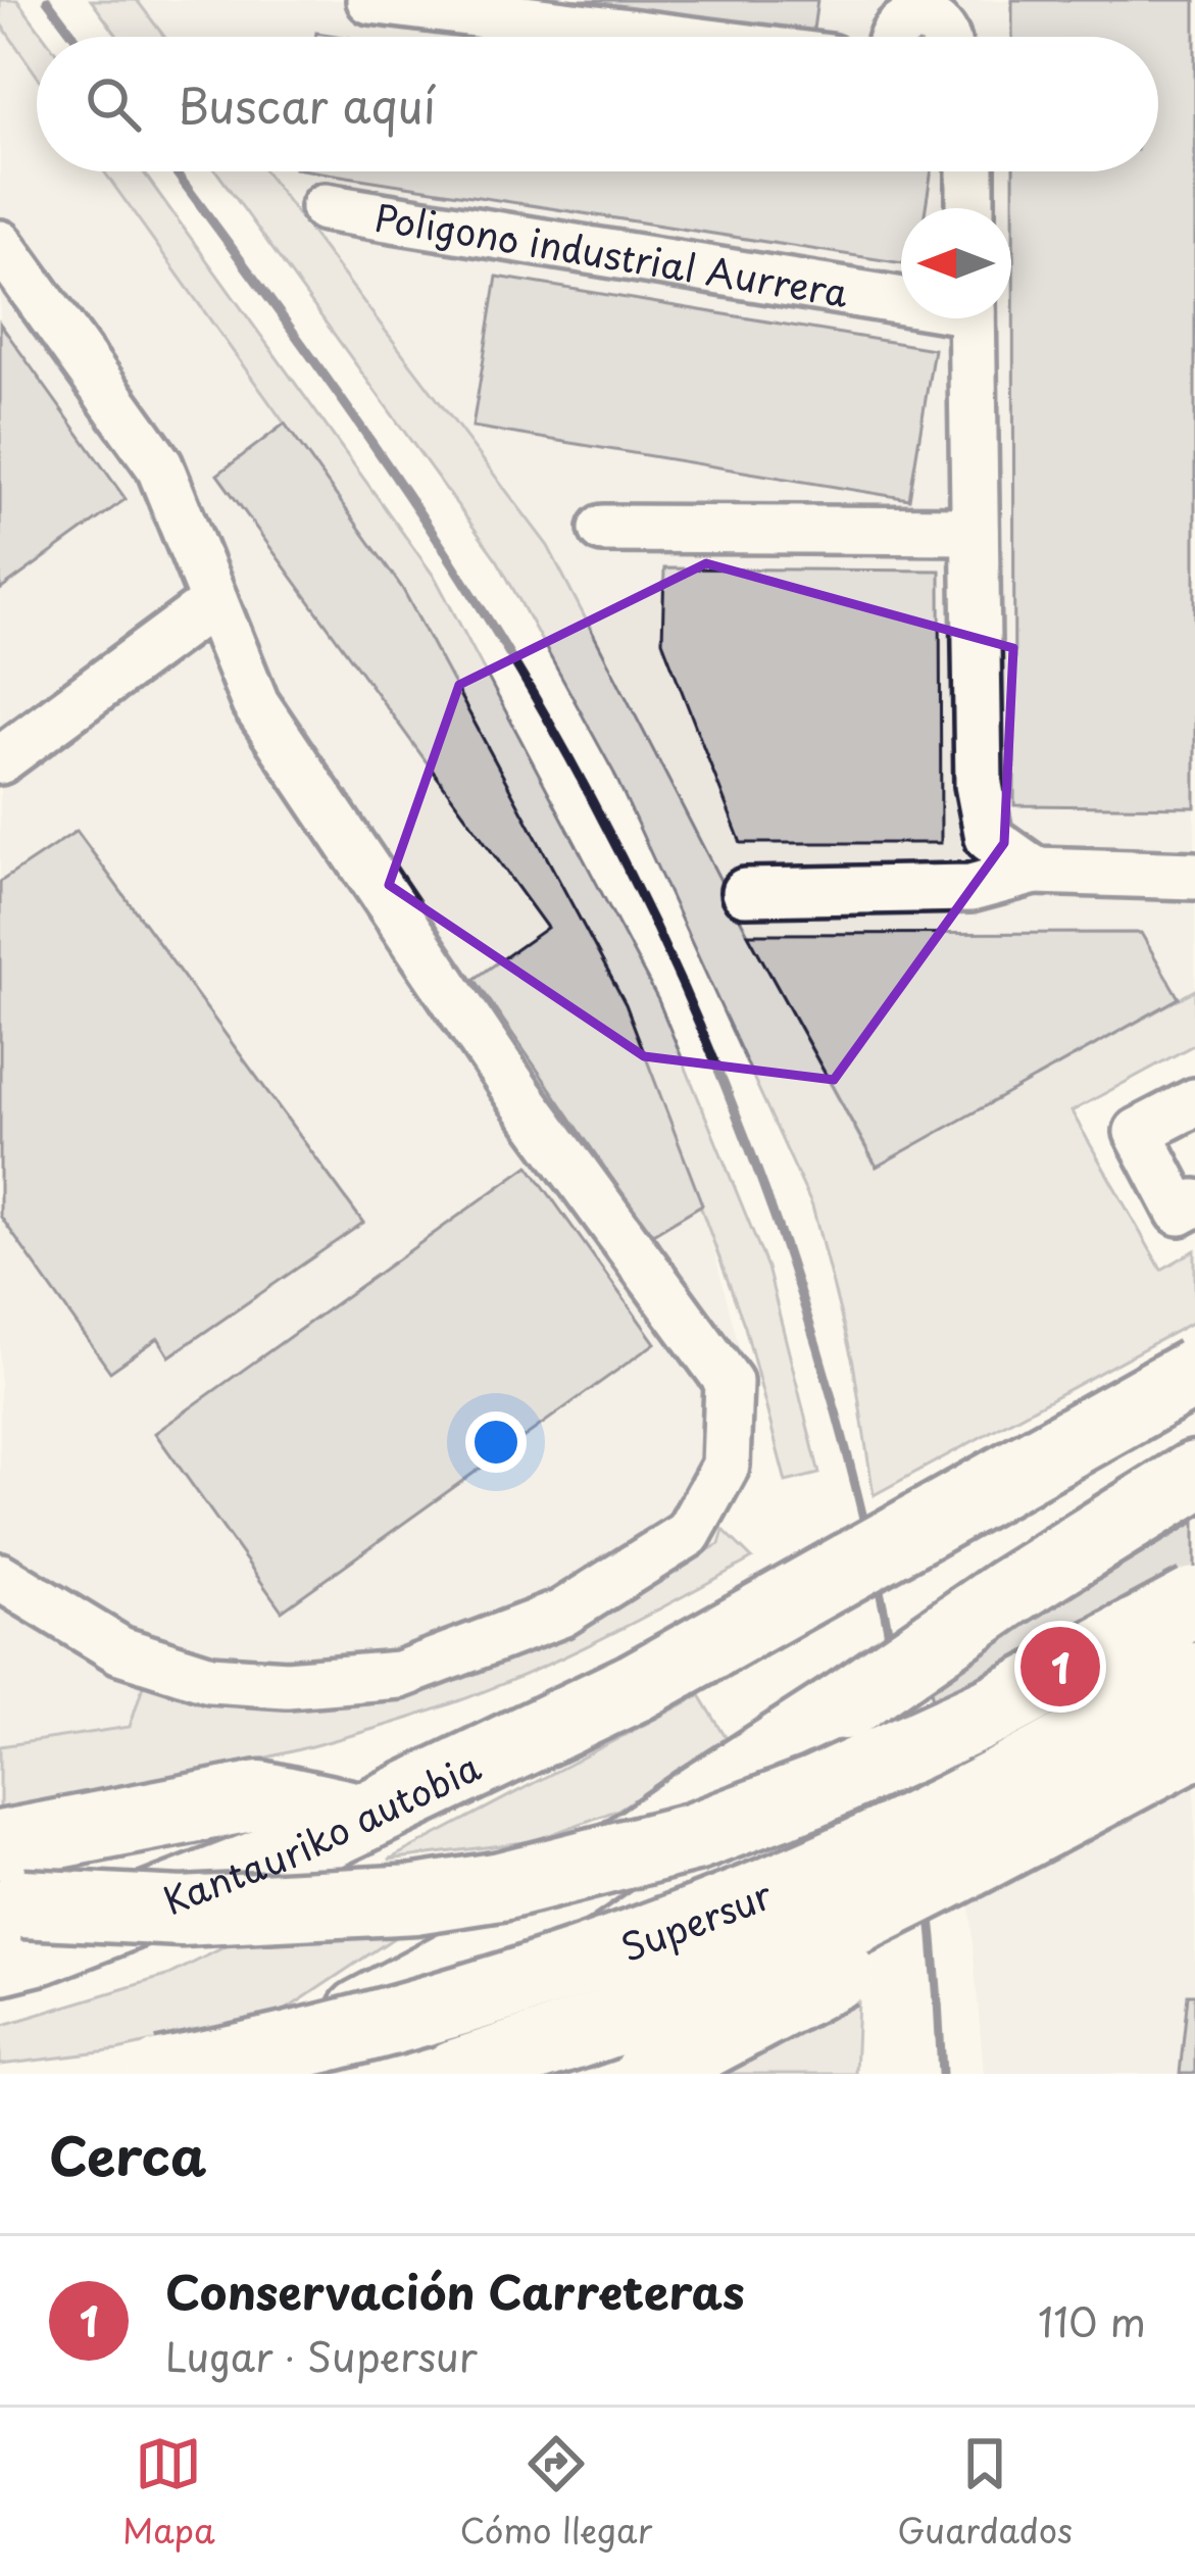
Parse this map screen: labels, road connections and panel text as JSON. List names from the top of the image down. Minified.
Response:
{"streets":{"highway":["Kantauriko autobia","Supersur"],"lane":["Poligono industrial Aurrera"]},"north":"left","page":{"search":"Buscar aquí","pins":"1","heading":"Cerca","list":[{"mark":"1","name":"Conservación Carreteras","note":"Lugar · Supersur","value":"110 m"}],"nav":["Mapa","Cómo llegar","Guardados"]}}
